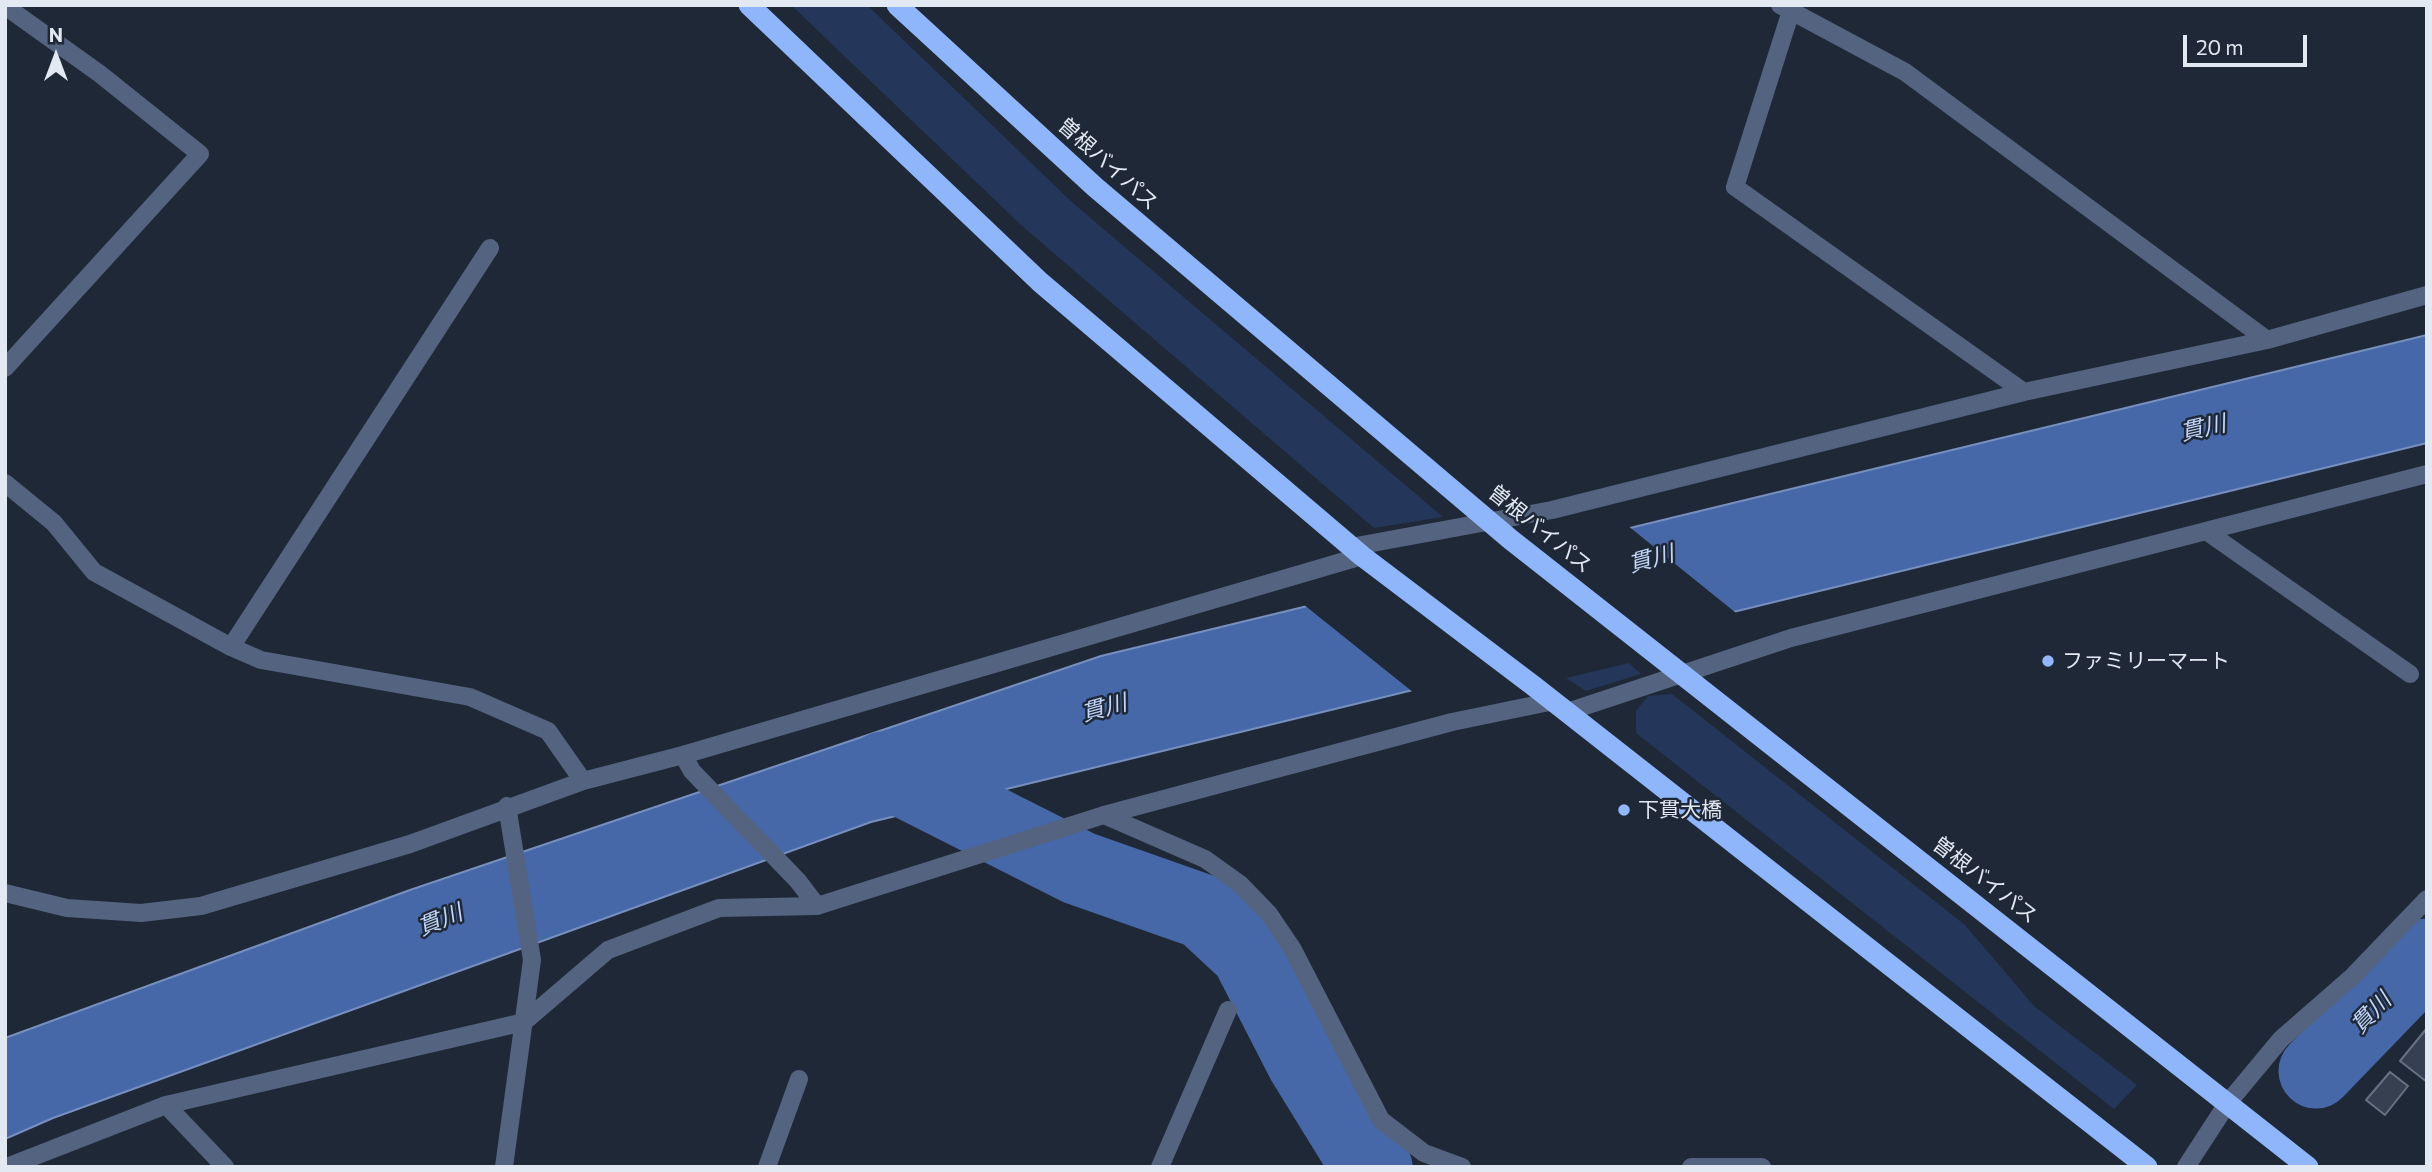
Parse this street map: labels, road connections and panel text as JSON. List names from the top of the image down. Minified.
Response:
{"streets":{"highway":["曽根バイパス"]},"water":["貫川"],"places":["ファミリーマート","下貫大橋"],"scale_bar":"20 m","north":"top"}
